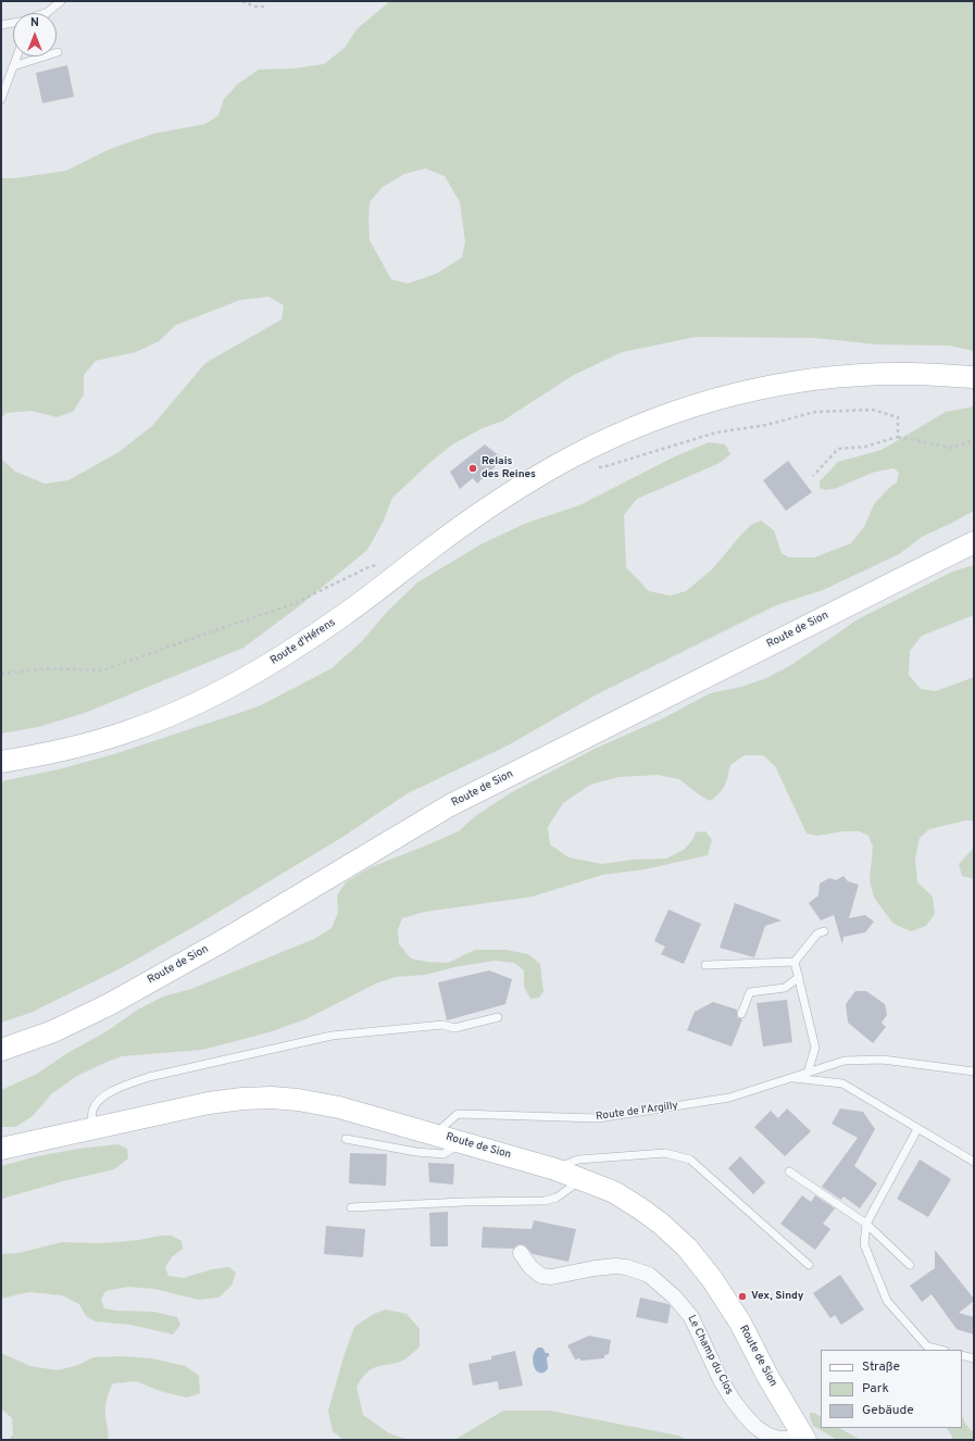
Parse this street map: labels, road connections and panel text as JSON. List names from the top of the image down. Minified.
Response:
{"streets":{"main road":["Route de Sion","Route d'Hérens"],"street":["Le Champ du Clos"],"lane":["Route de l'Argilly"]},"crossings":[["Route de Sion","Route de l'Argilly"],["Route de Sion","Le Champ du Clos"]],"places":["Relais des Reines","Vex, Sindy"],"legend":["Straße","Park","Gebäude"],"north":"top"}
